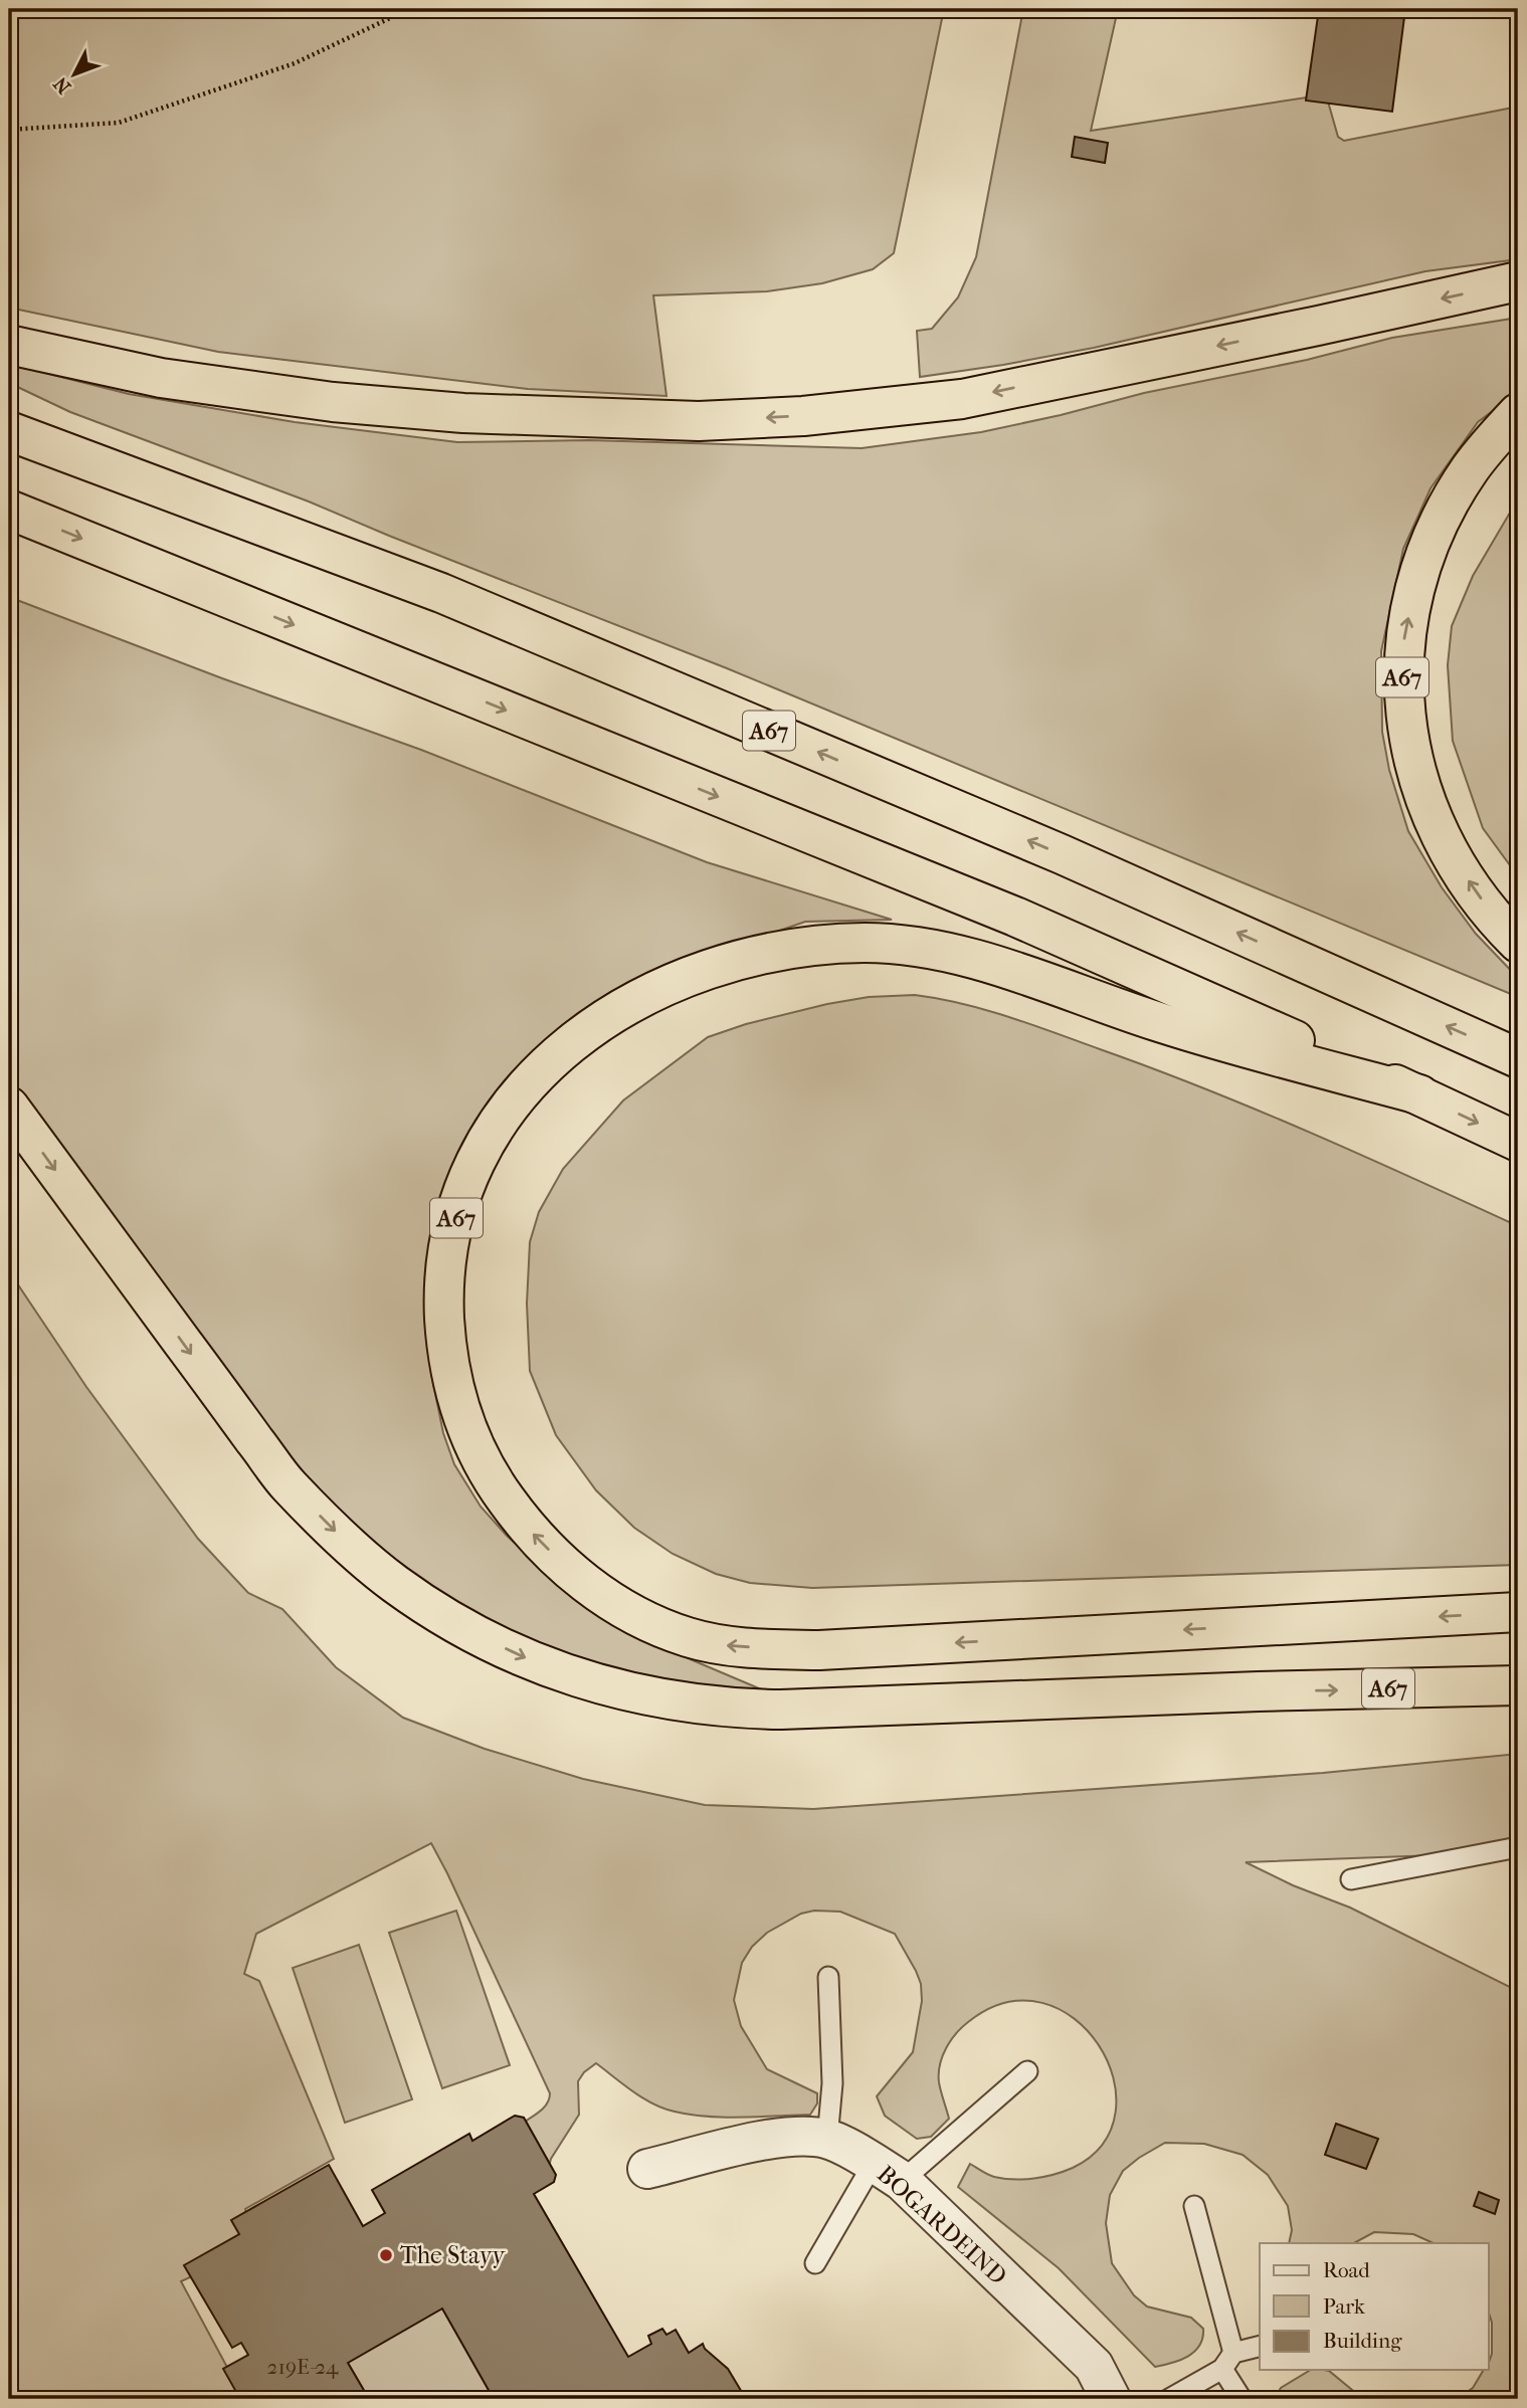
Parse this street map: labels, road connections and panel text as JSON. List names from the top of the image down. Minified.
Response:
{"streets":{"highway":["A67"],"street":["BOGARDEIND"]},"places":["The Stayy"],"house_numbers":["219E-24"],"legend":["Road","Park","Building"],"north":"bottom left"}
